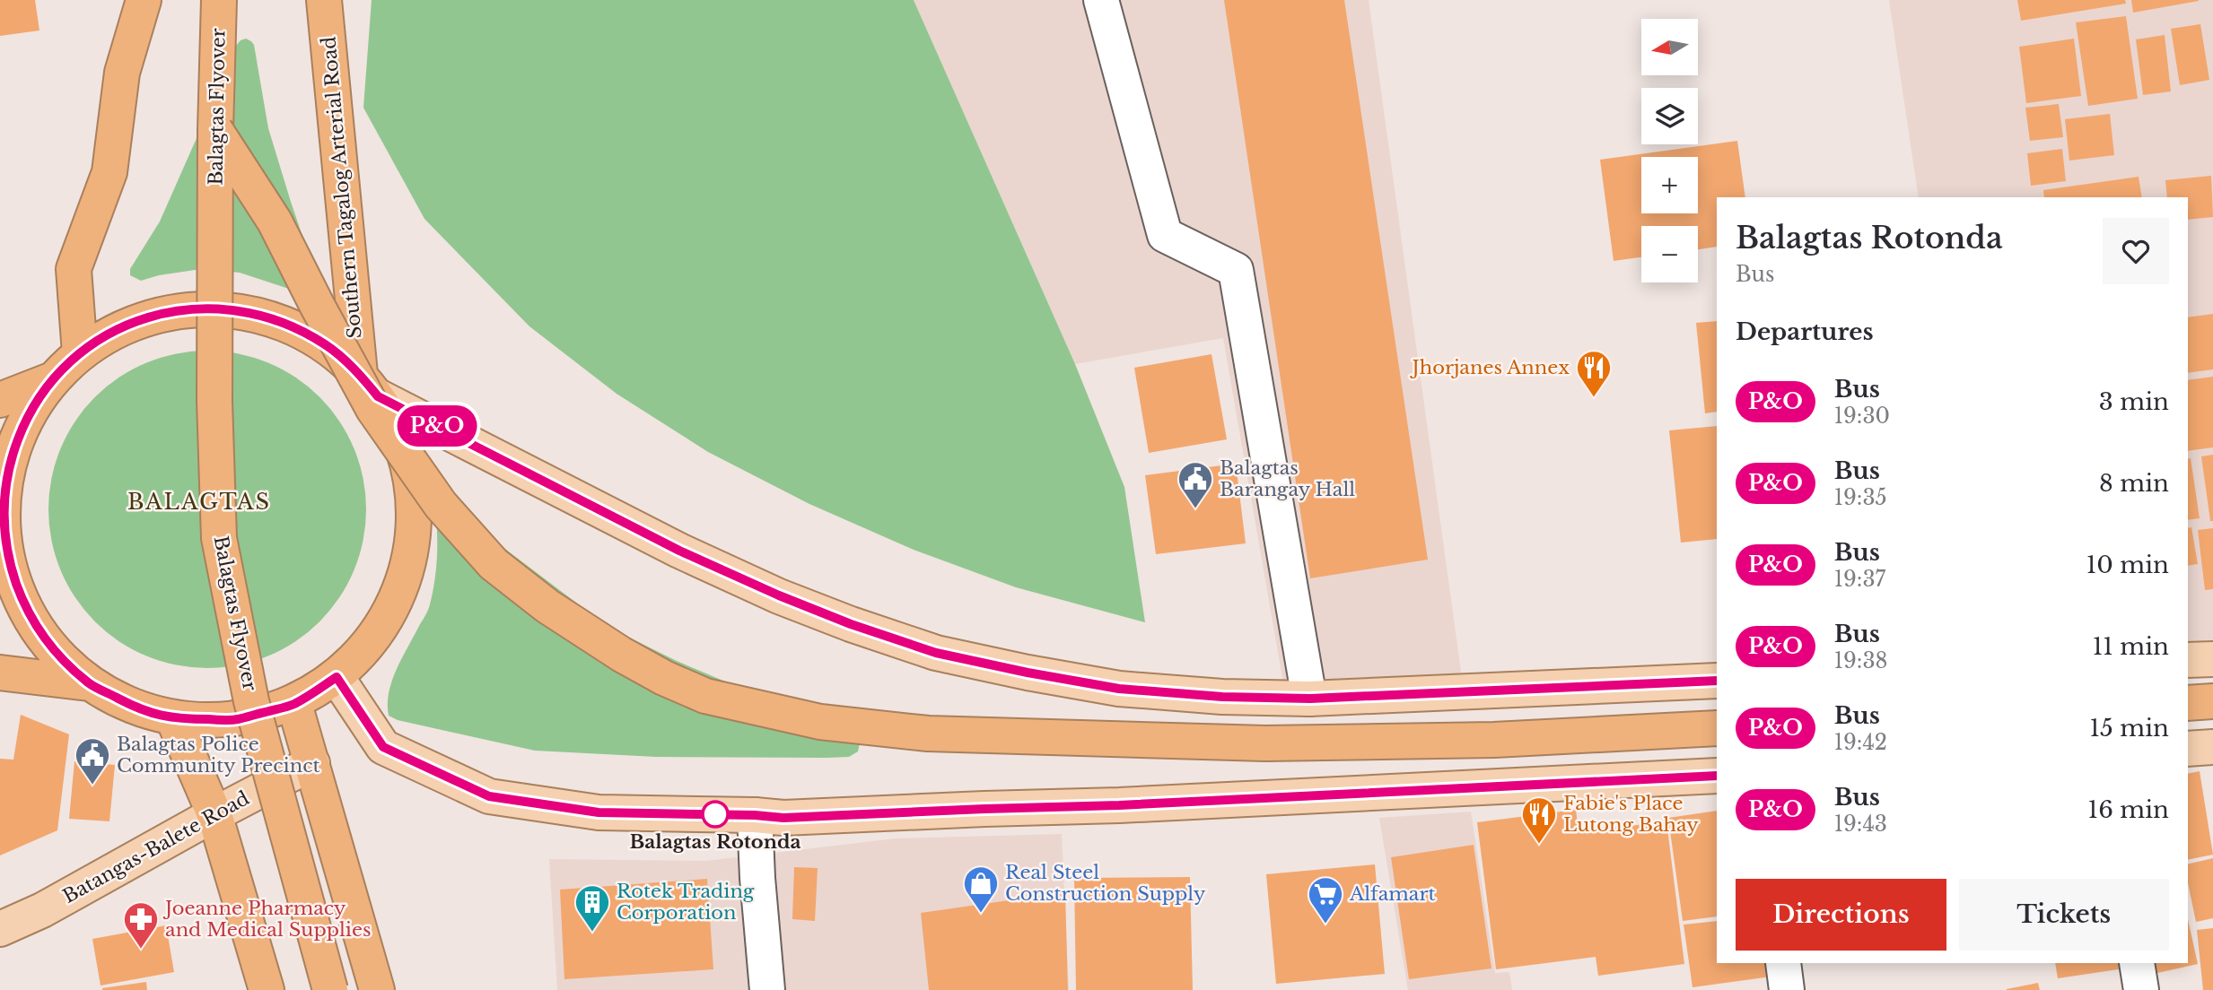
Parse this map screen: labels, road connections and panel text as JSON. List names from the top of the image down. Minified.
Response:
{"streets":{"highway":["Balagtas Flyover","Southern Tagalog Arterial Road"],"main road":["Batangas-Balete Road"]},"districts":["BALAGTAS"],"places":{"restaurant":["Jhorjanes Annex","Fabie's Place Lutong Bahay"],"public building":["Balagtas Barangay Hall","Balagtas Police Community Precinct"],"other":["Balagtas Rotonda"],"shop":["Real Steel Construction Supply"],"supermarket":["Alfamart"],"building":["Rotek Trading Corporation"],"pharmacy":["Joeanne Pharmacy and Medical Supplies"]},"lines":["bus line P&O"],"north":"left","page":{"on_map":"P&O","map_buttons":["+","−"],"heading":[["Balagtas Rotonda","Bus"],"Departures"],"list":[{"mark":"P&O","name":"Bus","note":"19:30","value":"3 min"},{"mark":"P&O","name":"Bus","note":"19:35","value":"8 min"},{"mark":"P&O","name":"Bus","note":"19:37","value":"10 min"},{"mark":"P&O","name":"Bus","note":"19:38","value":"11 min"},{"mark":"P&O","name":"Bus","note":"19:42","value":"15 min"},{"mark":"P&O","name":"Bus","note":"19:43","value":"16 min"}],"buttons":["Directions","Tickets"]}}
